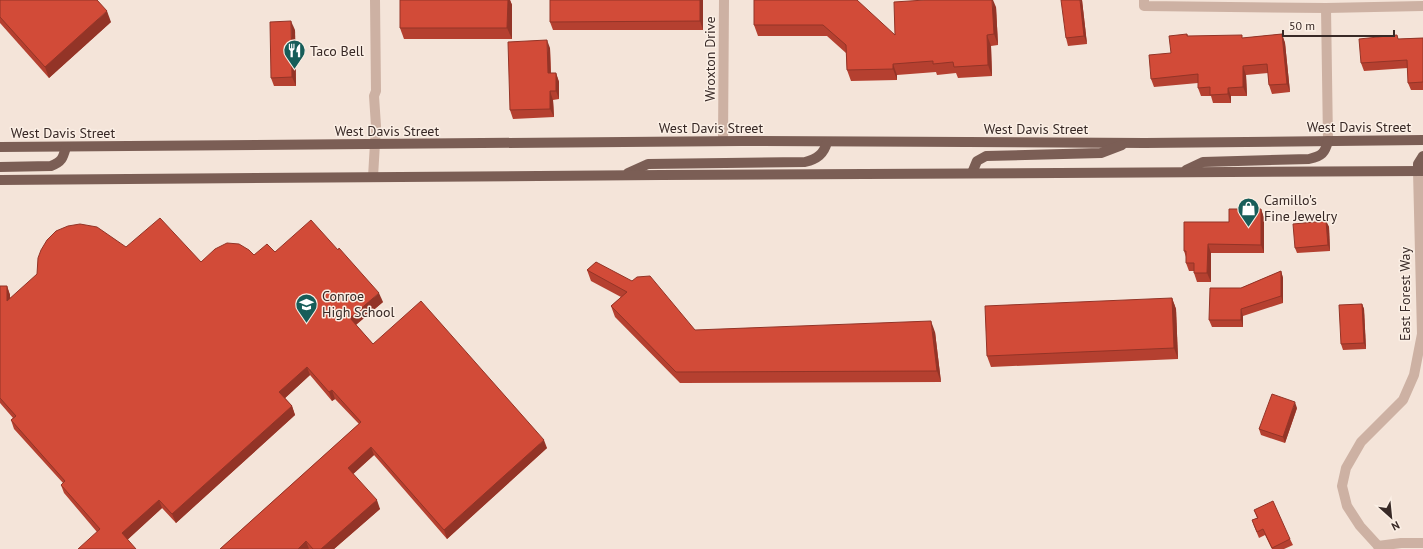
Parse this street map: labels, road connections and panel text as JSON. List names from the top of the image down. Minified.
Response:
{"streets":{"main road":["West Davis Street"],"street":["Wroxton Drive","East Forest Way"]},"crossings":[["Wroxton Drive","West Davis Street"]],"places":{"restaurant":["Taco Bell"],"shop":["Camillo's Fine Jewelry"],"school or university":["Conroe High School"]},"scale_bar":"50 m","north":"bottom right"}
